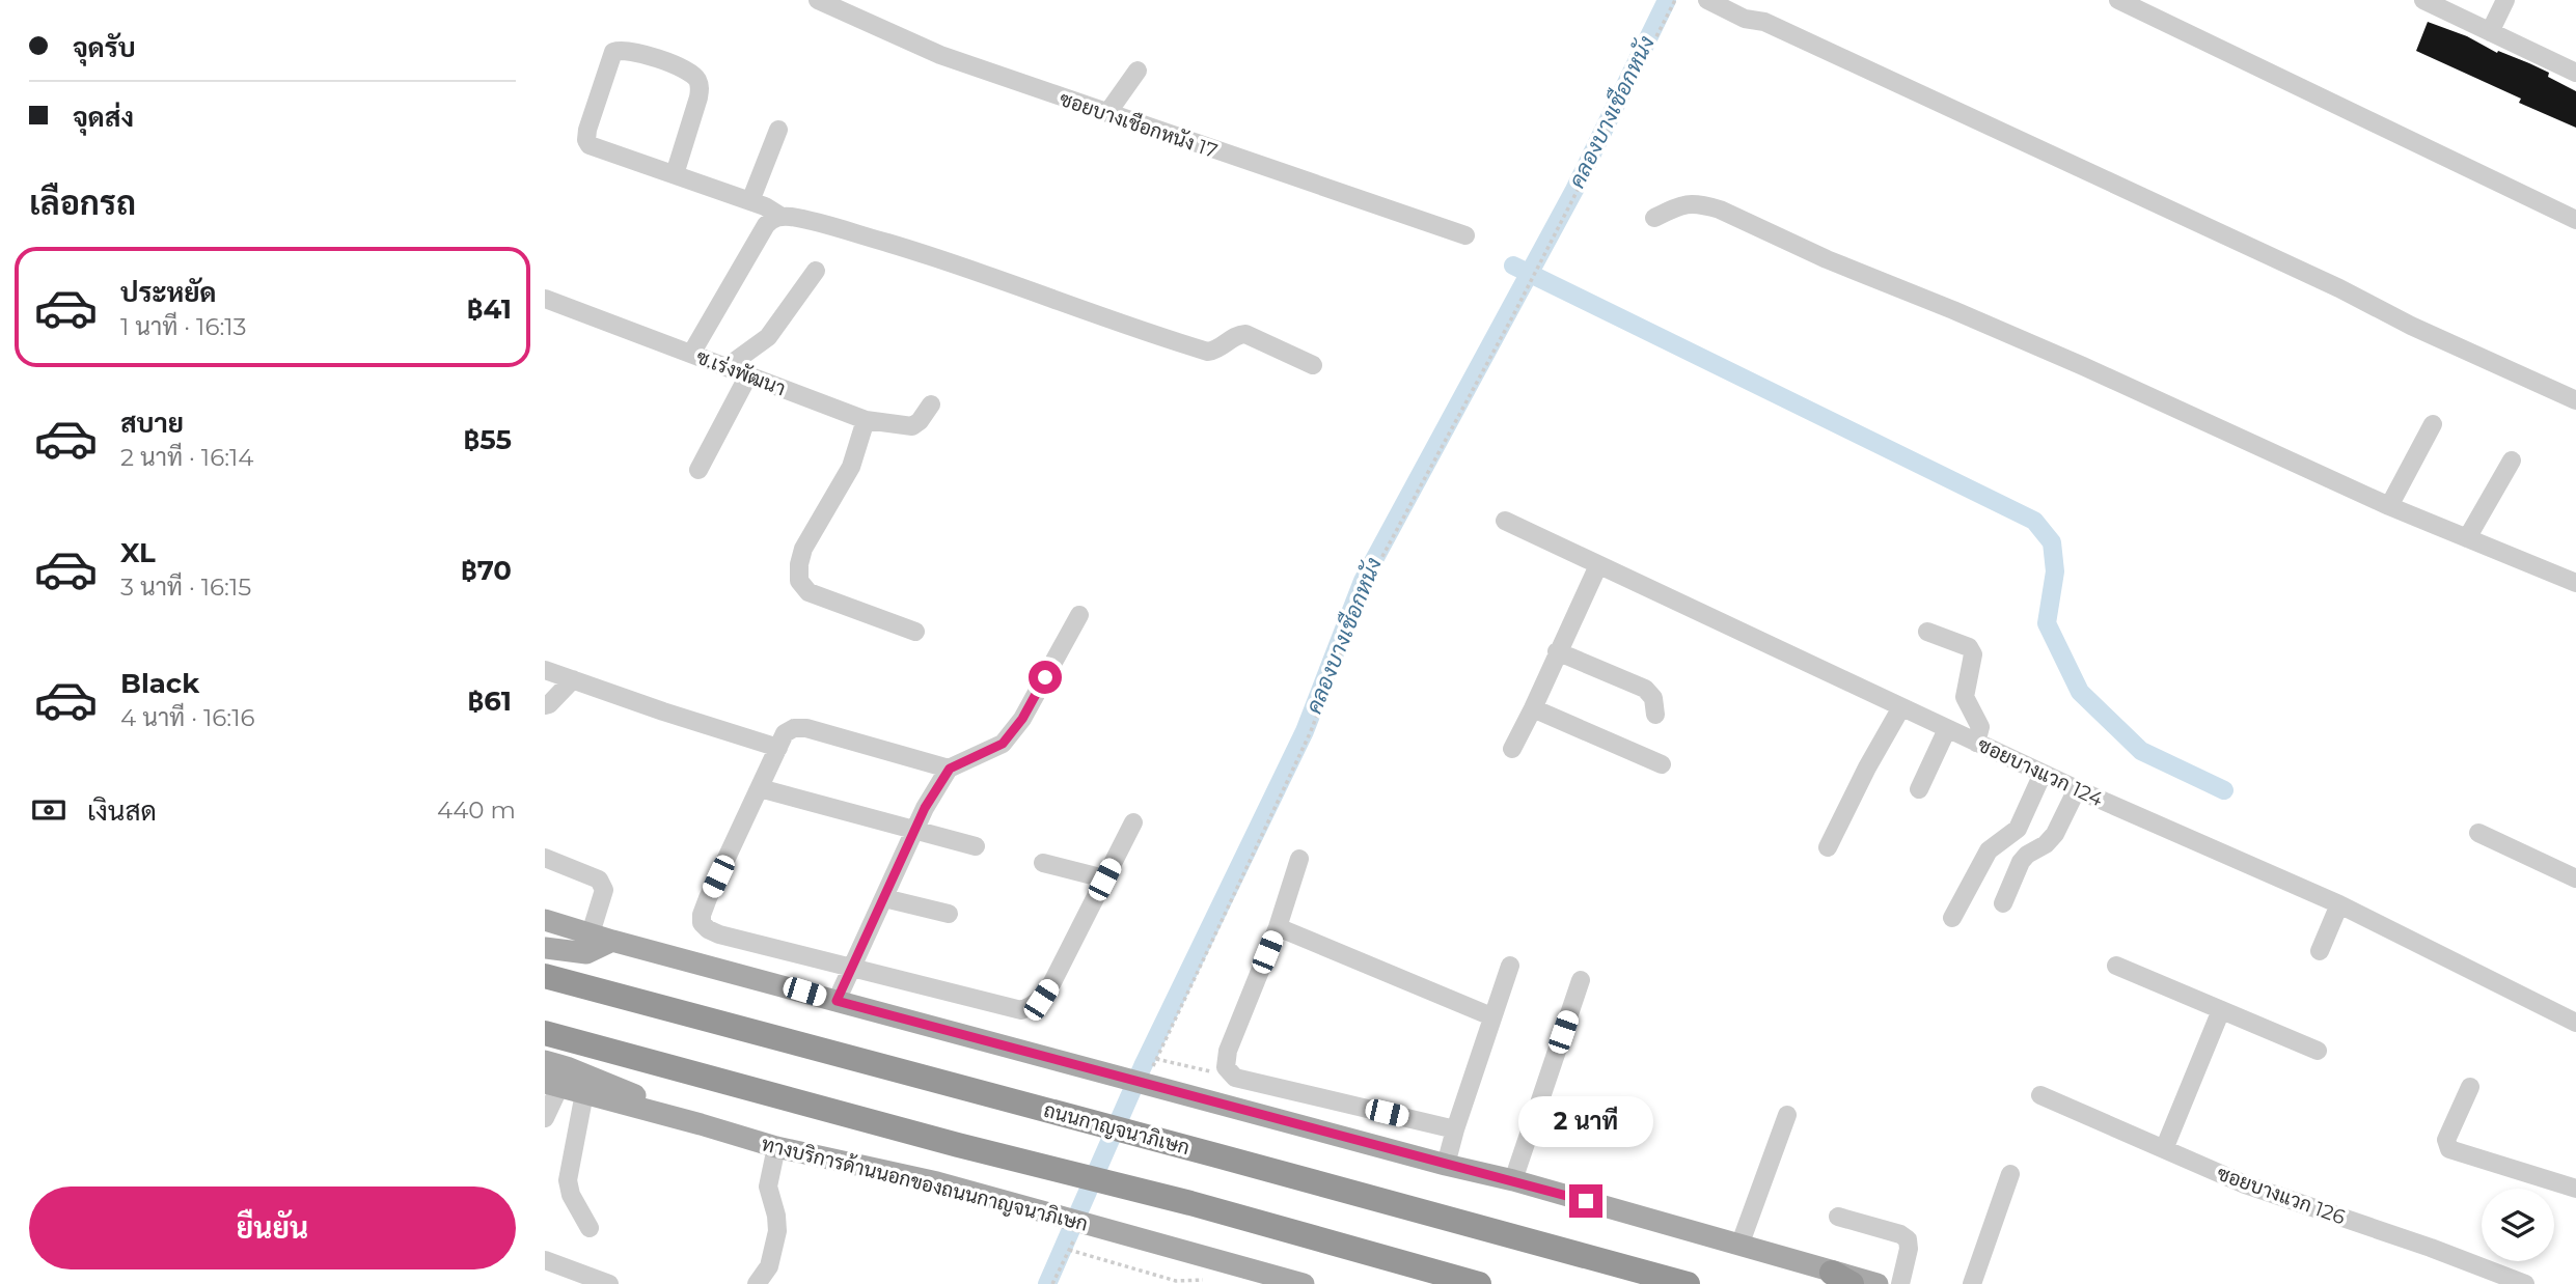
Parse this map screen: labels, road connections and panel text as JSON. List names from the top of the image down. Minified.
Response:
{"streets":{"highway":["ถนนกาญจนาภิเษก"],"main road":["ทางบริการด้านนอกของถนนกาญจนาภิเษก"],"street":["ซอยบางเชือกหนัง 17","ซ.เร่งพัฒนา","ซอยบางแวก 124","ซอยบางแวก 126"]},"water":["คลองบางเชือกหนัง"],"page":{"banner":["จุดรับ","จุดส่ง"],"heading":"เลือกรถ","list":[{"name":"ประหยัด","note":"1 นาที · 16:13","value":"฿41"},{"name":"สบาย","note":"2 นาที · 16:14","value":"฿55"},{"name":"XL","note":"3 นาที · 16:15","value":"฿70"},{"name":"Black","note":"4 นาที · 16:16","value":"฿61"}],"pay":["เงินสด","440 m"],"bubble":"2 นาที","buttons":"ยืนยัน"}}
